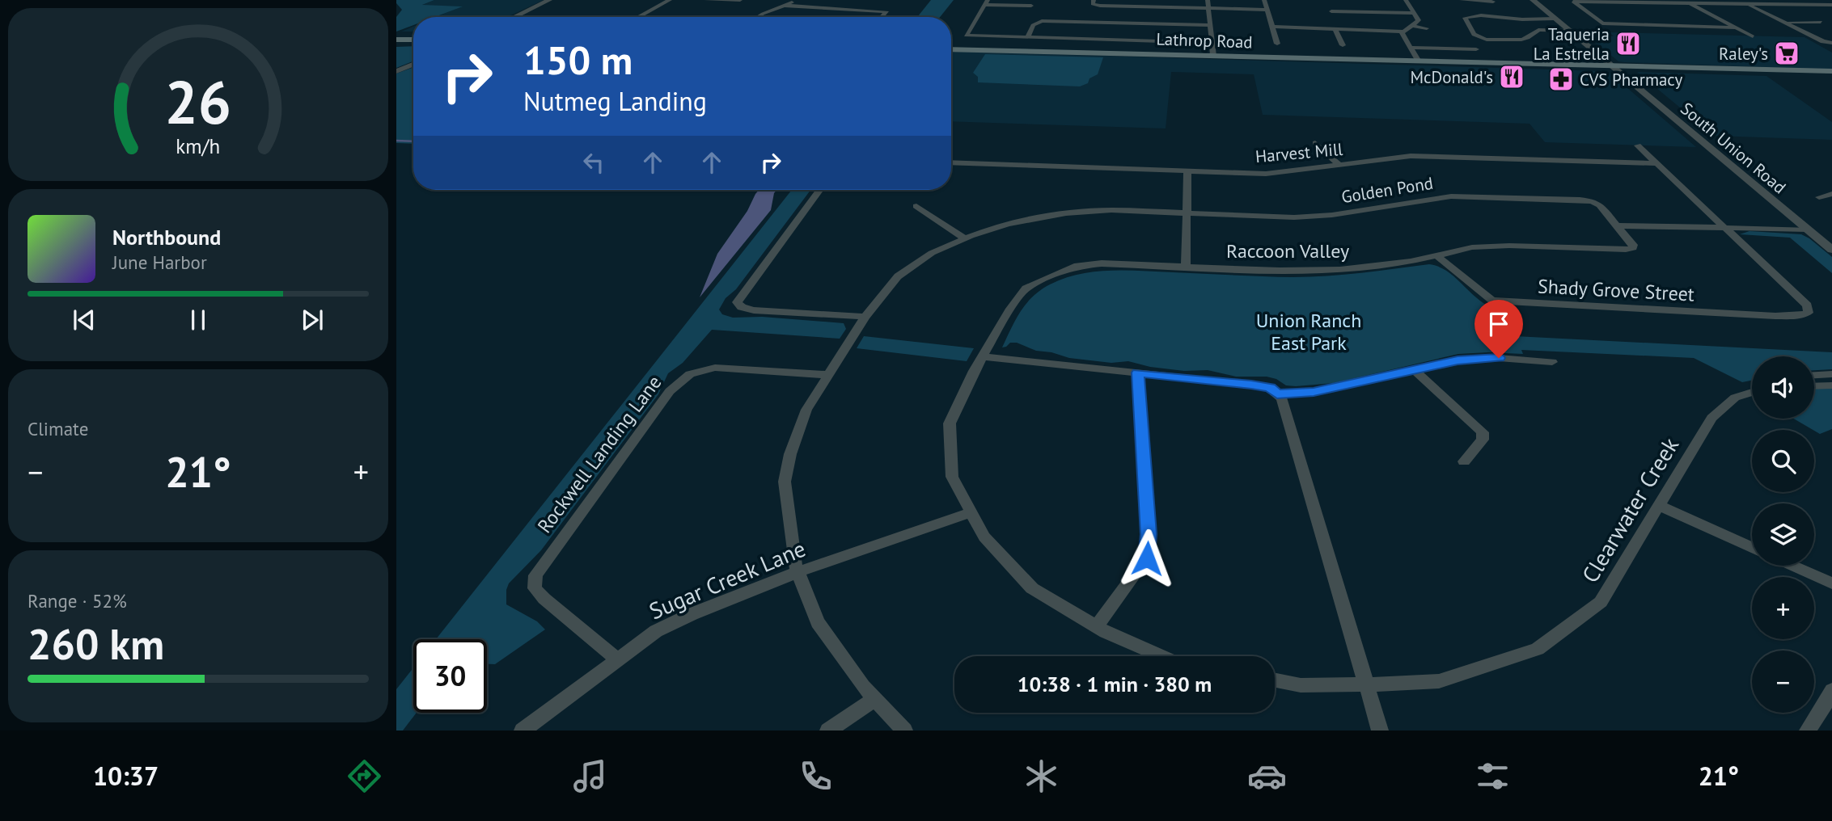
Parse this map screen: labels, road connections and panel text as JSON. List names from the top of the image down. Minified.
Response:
{"streets":{"main road":["Lathrop Road"],"street":["South Union Road","Harvest Mill","Golden Pond","Raccoon Valley","Shady Grove Street","Rockwell Landing Lane","Clearwater Creek","Sugar Creek Lane"]},"crossings":[["Lathrop Road","South Union Road"],["Golden Pond","Raccoon Valley"],["Golden Pond","Rockwell Landing Lane"],["Golden Pond","Sugar Creek Lane"],["Raccoon Valley","Shady Grove Street"],["Rockwell Landing Lane","Sugar Creek Lane"]],"parks":["Union Ranch East Park"],"places":{"restaurant":["Taqueria La Estrella","McDonald's"],"supermarket":["Raley's"],"pharmacy":["CVS Pharmacy"]},"page":{"turn":["150 m","Nutmeg Landing"],"song":["Northbound","June Harbor"],"map_buttons":["+","−"],"tile":["Climate",["Range · 52%","260 km"]],"heat":["−","21°","+"],"limit":"30","trip":"10:38 · 1 min · 380 m","tabs":["10:37","21°"],"gauge":["26","km/h"]}}
